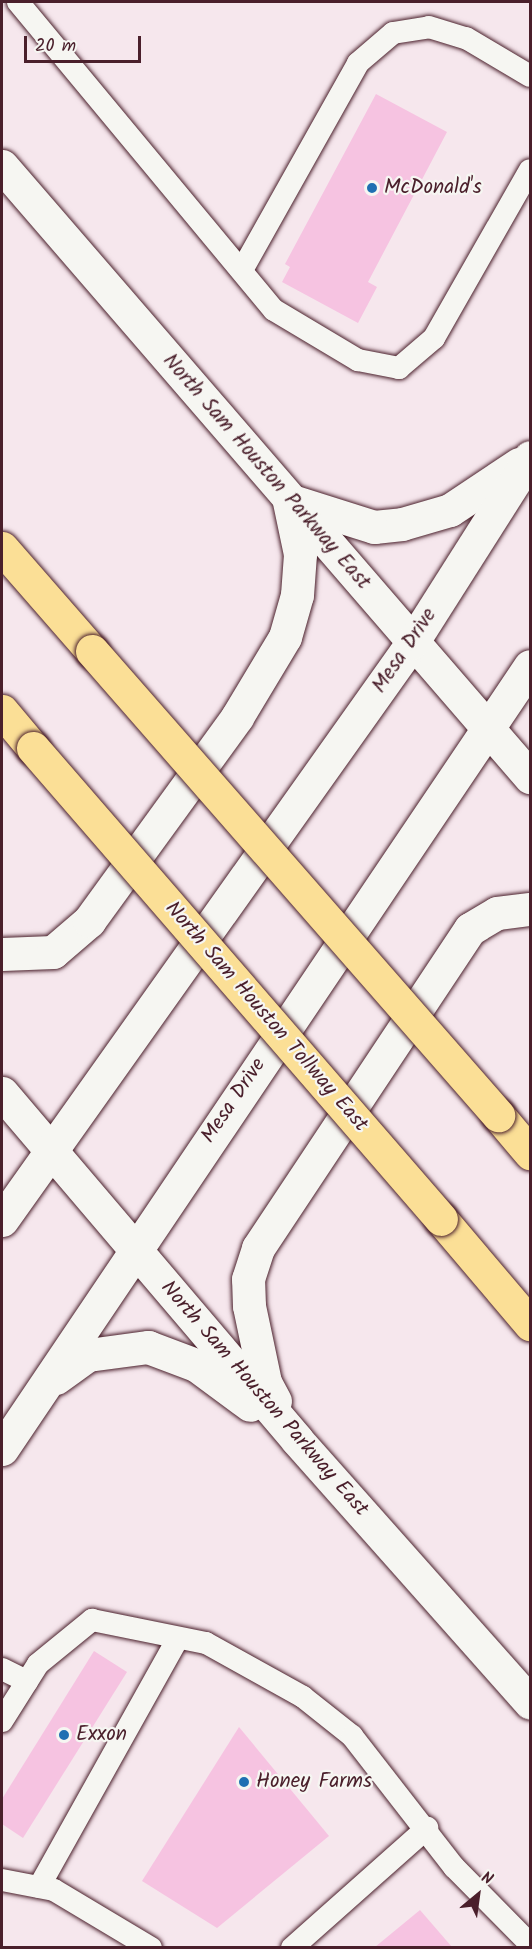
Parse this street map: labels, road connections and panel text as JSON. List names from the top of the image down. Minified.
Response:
{"streets":{"highway":["North Sam Houston Tollway East"],"main road":["North Sam Houston Parkway East","Mesa Drive"]},"crossings":[["North Sam Houston Parkway East","Mesa Drive"]],"places":["McDonald's","Exxon","Honey Farms"],"scale_bar":"20 m","north":"top right"}
